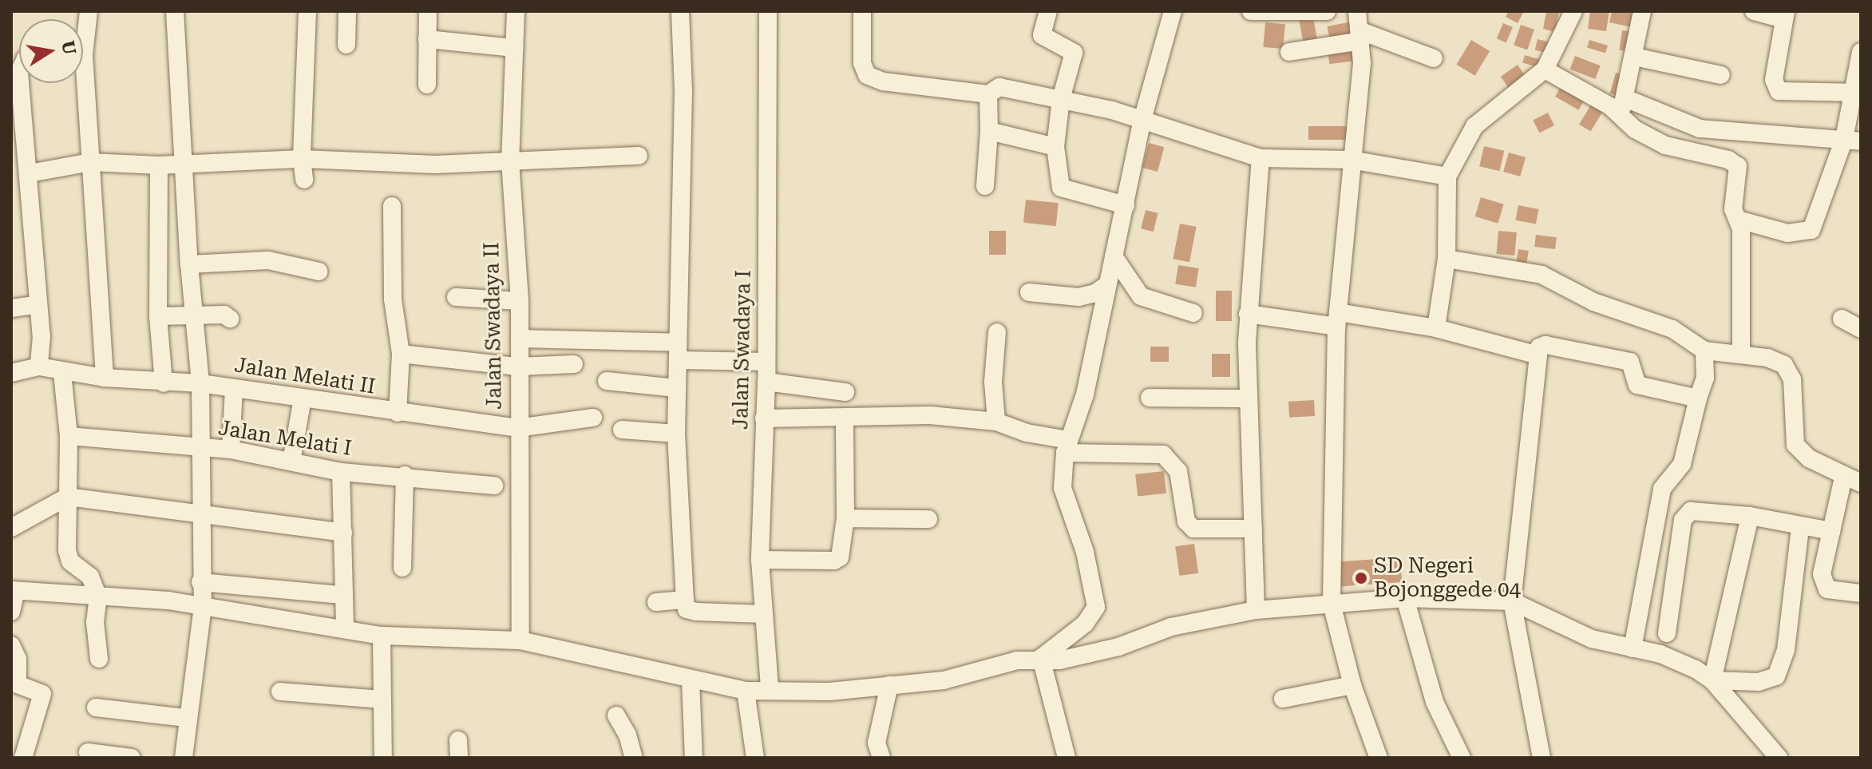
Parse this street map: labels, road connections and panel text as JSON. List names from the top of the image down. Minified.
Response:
{"streets":{"street":["Jalan Swadaya II","Jalan Swadaya I","Jalan Melati II","Jalan Melati I"]},"crossings":[["Jalan Swadaya II","Jalan Melati II"]],"places":["SD Negeri Bojonggede 04"],"north":"right"}
